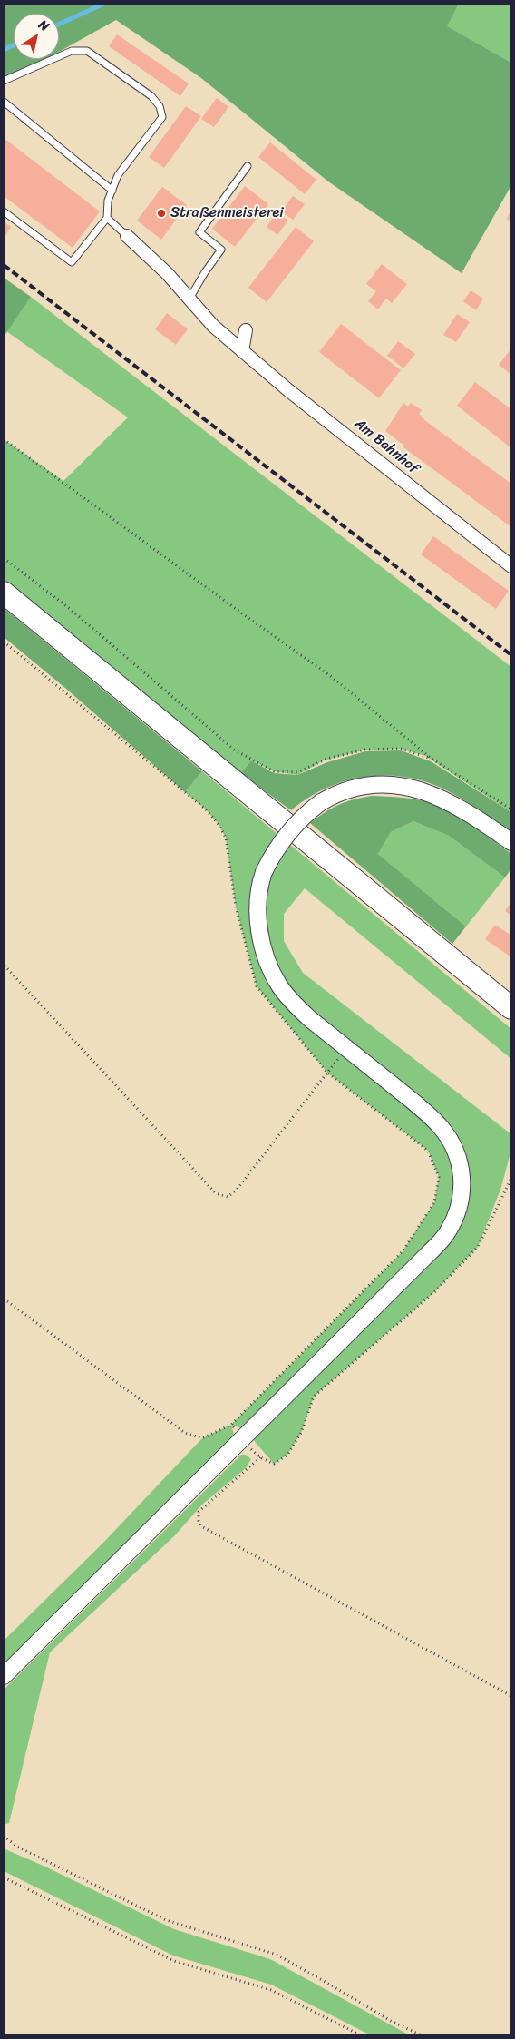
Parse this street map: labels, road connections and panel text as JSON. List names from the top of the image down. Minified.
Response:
{"streets":{"street":["Am Bahnhof"]},"places":["Straßenmeisterei"],"north":"top right"}
